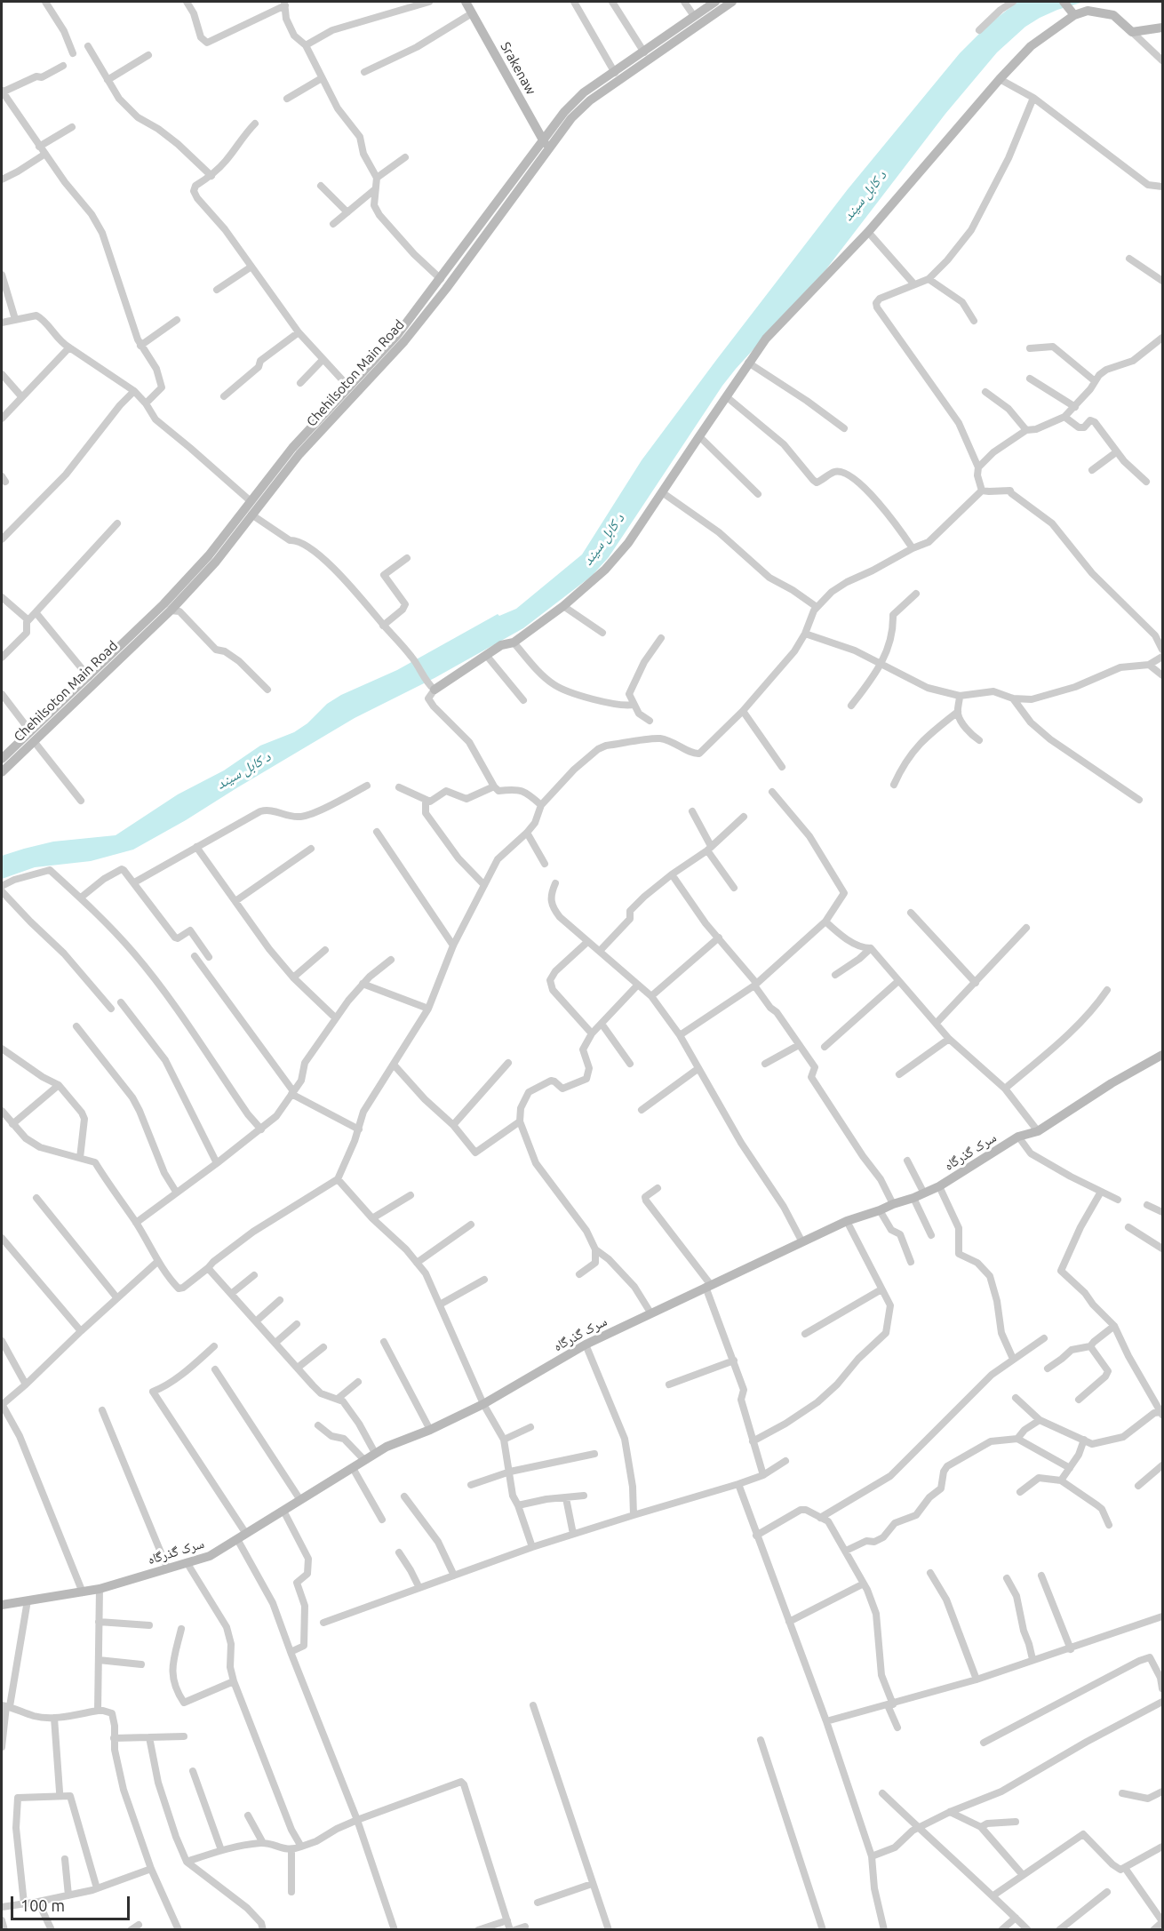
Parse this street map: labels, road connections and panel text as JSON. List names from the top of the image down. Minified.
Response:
{"streets":{"street":["Srakenaw","Chehilsoton Main Road","سرک گذرگاه"]},"crossings":[["Srakenaw","Chehilsoton Main Road"]],"water":["د کابل سيند"],"scale_bar":"100 m"}
